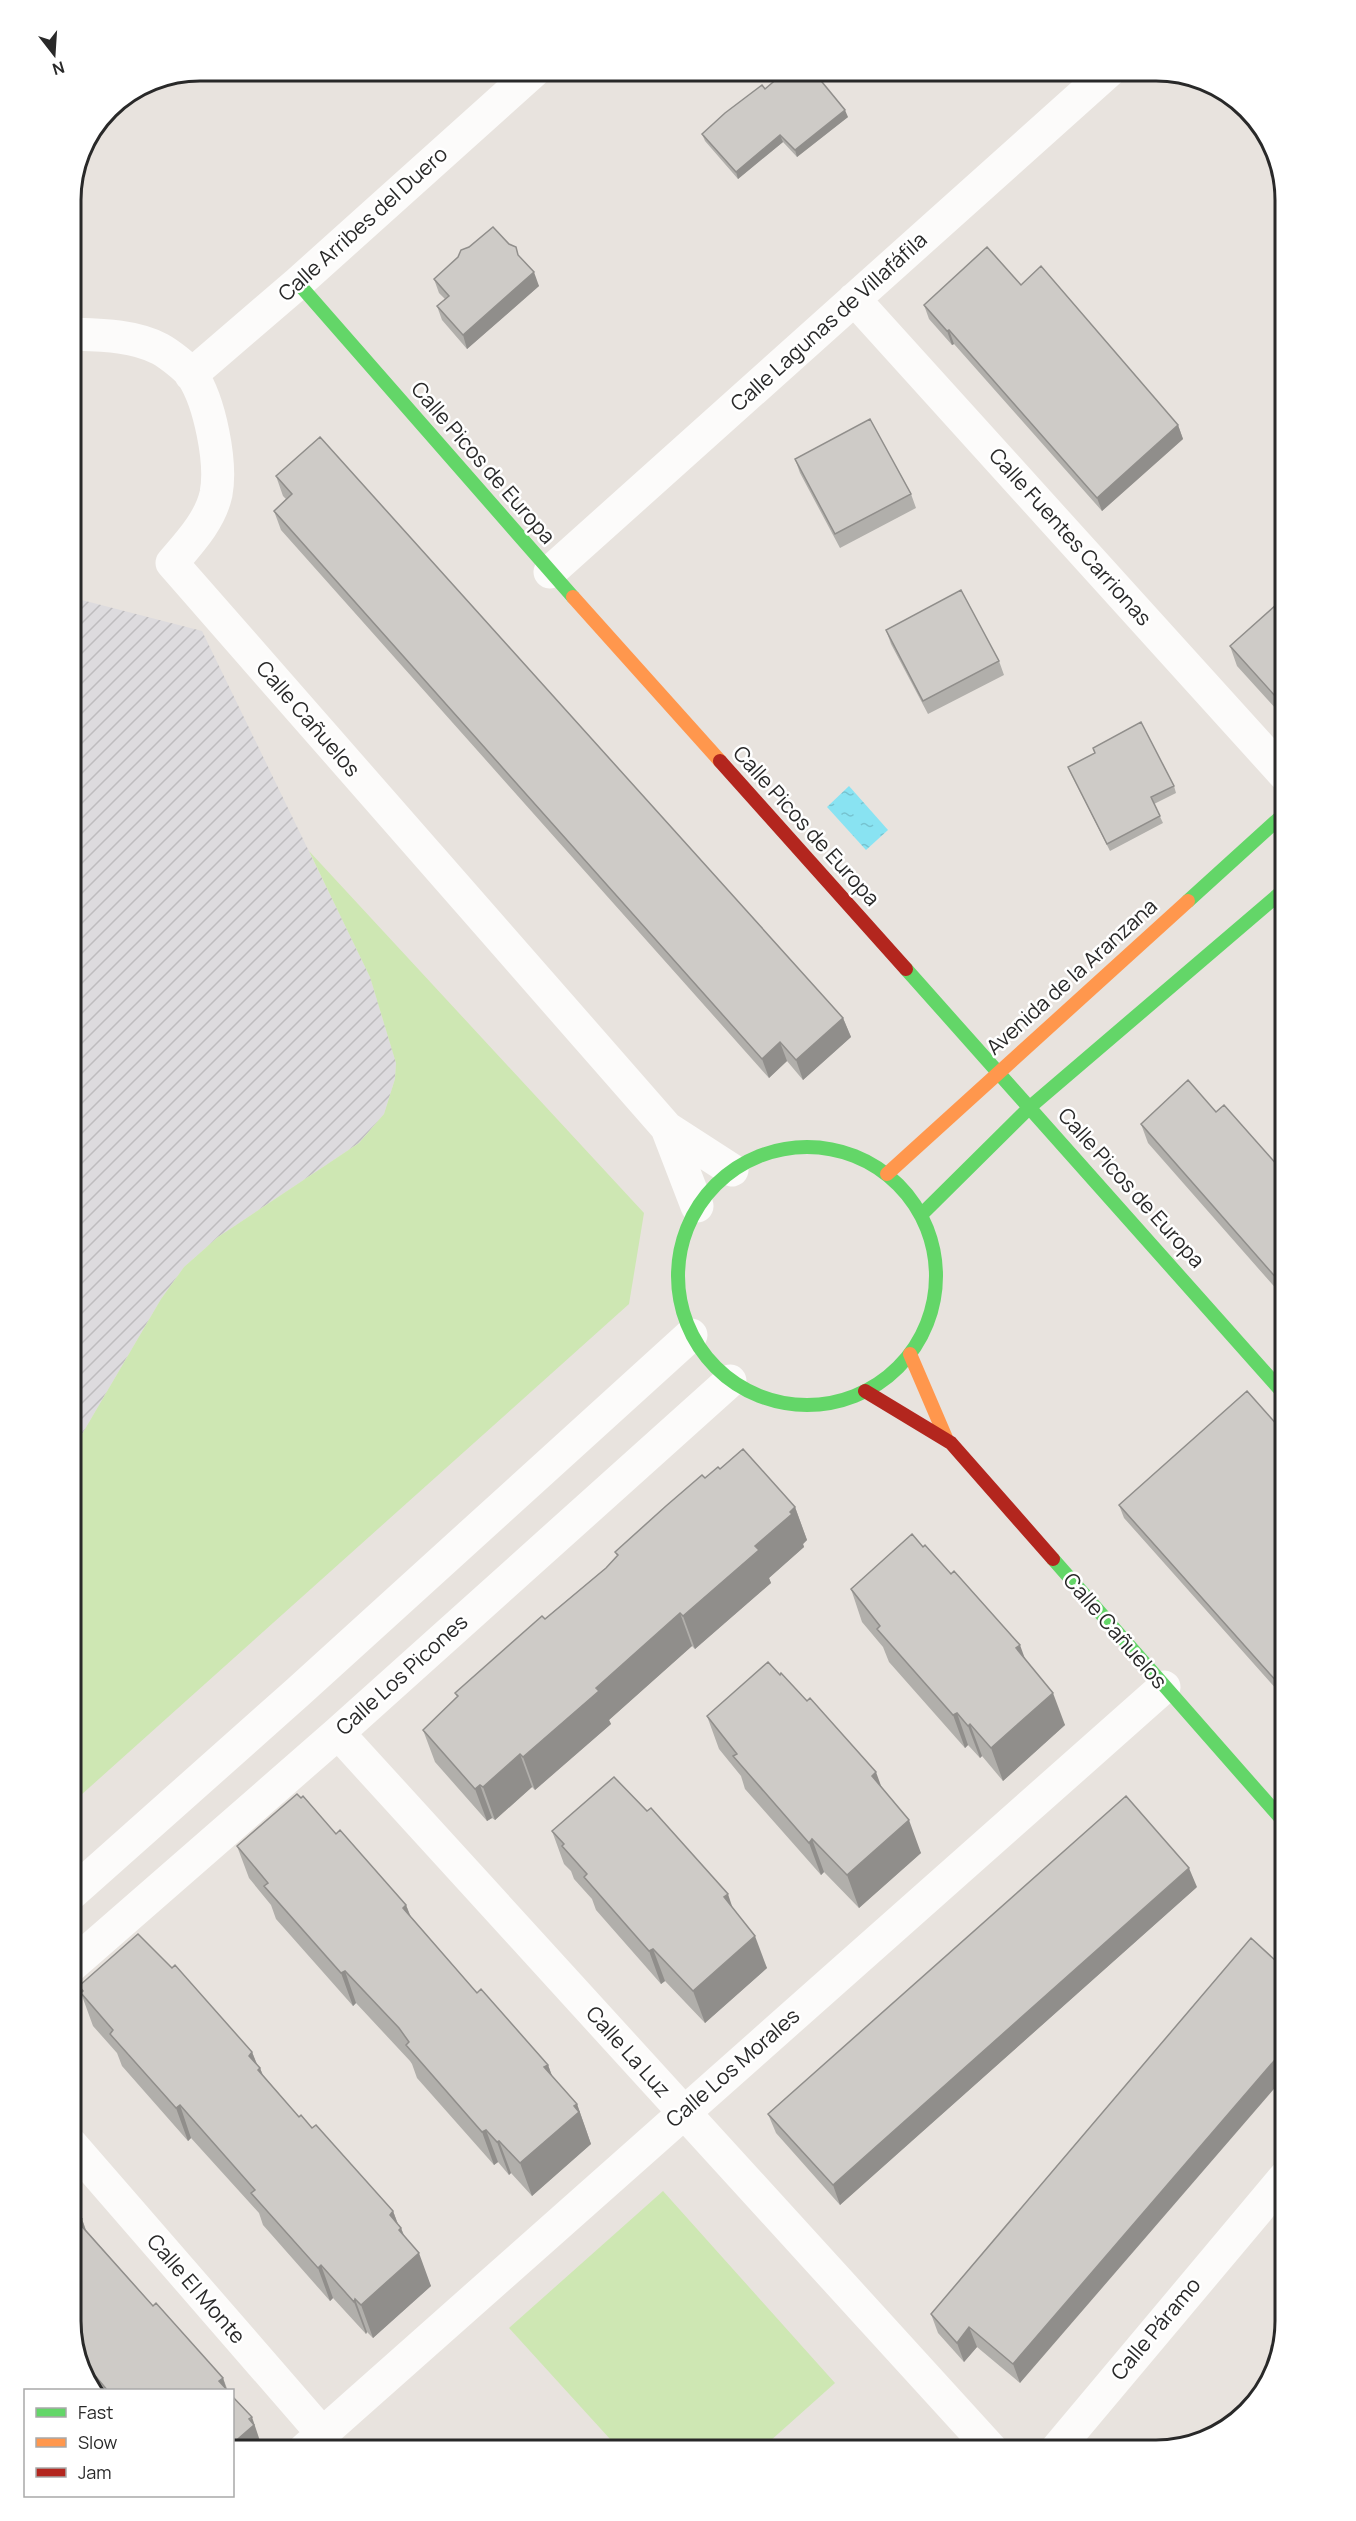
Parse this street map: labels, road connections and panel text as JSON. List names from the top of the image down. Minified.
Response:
{"streets":{"street":["Calle Arribes del Duero","Calle Lagunas de Villafáfila","Calle Picos de Europa","Calle Fuentes Carrionas","Calle Cañuelos","Avenida de la Aranzana","Calle Los Picones","Calle La Luz","Calle Los Morales","Calle El Monte","Calle Páramo"]},"crossings":[["Calle Arribes del Duero","Calle Picos de Europa"],["Calle Arribes del Duero","Calle Cañuelos"],["Calle Lagunas de Villafáfila","Calle Picos de Europa"],["Calle Lagunas de Villafáfila","Calle Fuentes Carrionas"],["Calle Picos de Europa","Avenida de la Aranzana"],["Calle Cañuelos","Calle Los Morales"],["Calle Los Picones","Calle La Luz"],["Calle La Luz","Calle Los Morales"]],"legend":["Fast","Slow","Jam"],"north":"bottom"}
